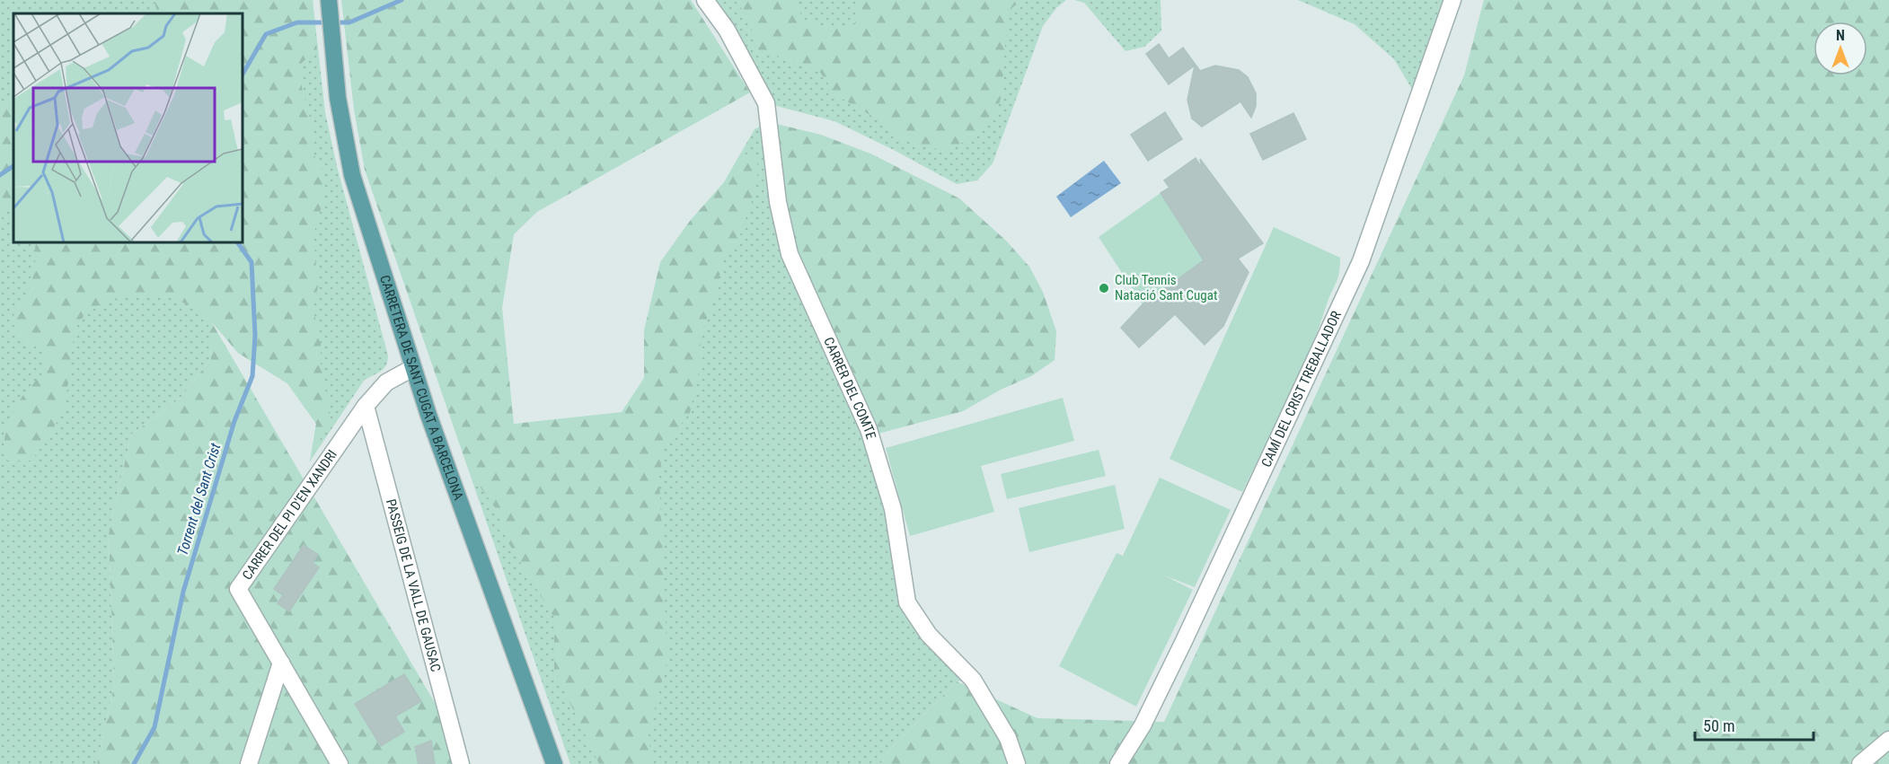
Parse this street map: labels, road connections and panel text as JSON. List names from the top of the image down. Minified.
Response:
{"streets":{"main road":["CARRETERA DE SANT CUGAT A BARCELONA"],"street":["CARRER DEL COMTE","CAMÍ DEL CRIST TREBALLADOR","CARRER DEL PI D'EN XANDRI","PASSEIG DE LA VALL DE GAUSAC"]},"crossings":[["CARRETERA DE SANT CUGAT A BARCELONA","CARRER DEL PI D'EN XANDRI"],["CARRER DEL PI D'EN XANDRI","PASSEIG DE LA VALL DE GAUSAC"]],"water":["Torrent del Sant Crist"],"places":["Club Tennis Natació Sant Cugat"],"scale_bar":"50 m","north":"top"}
